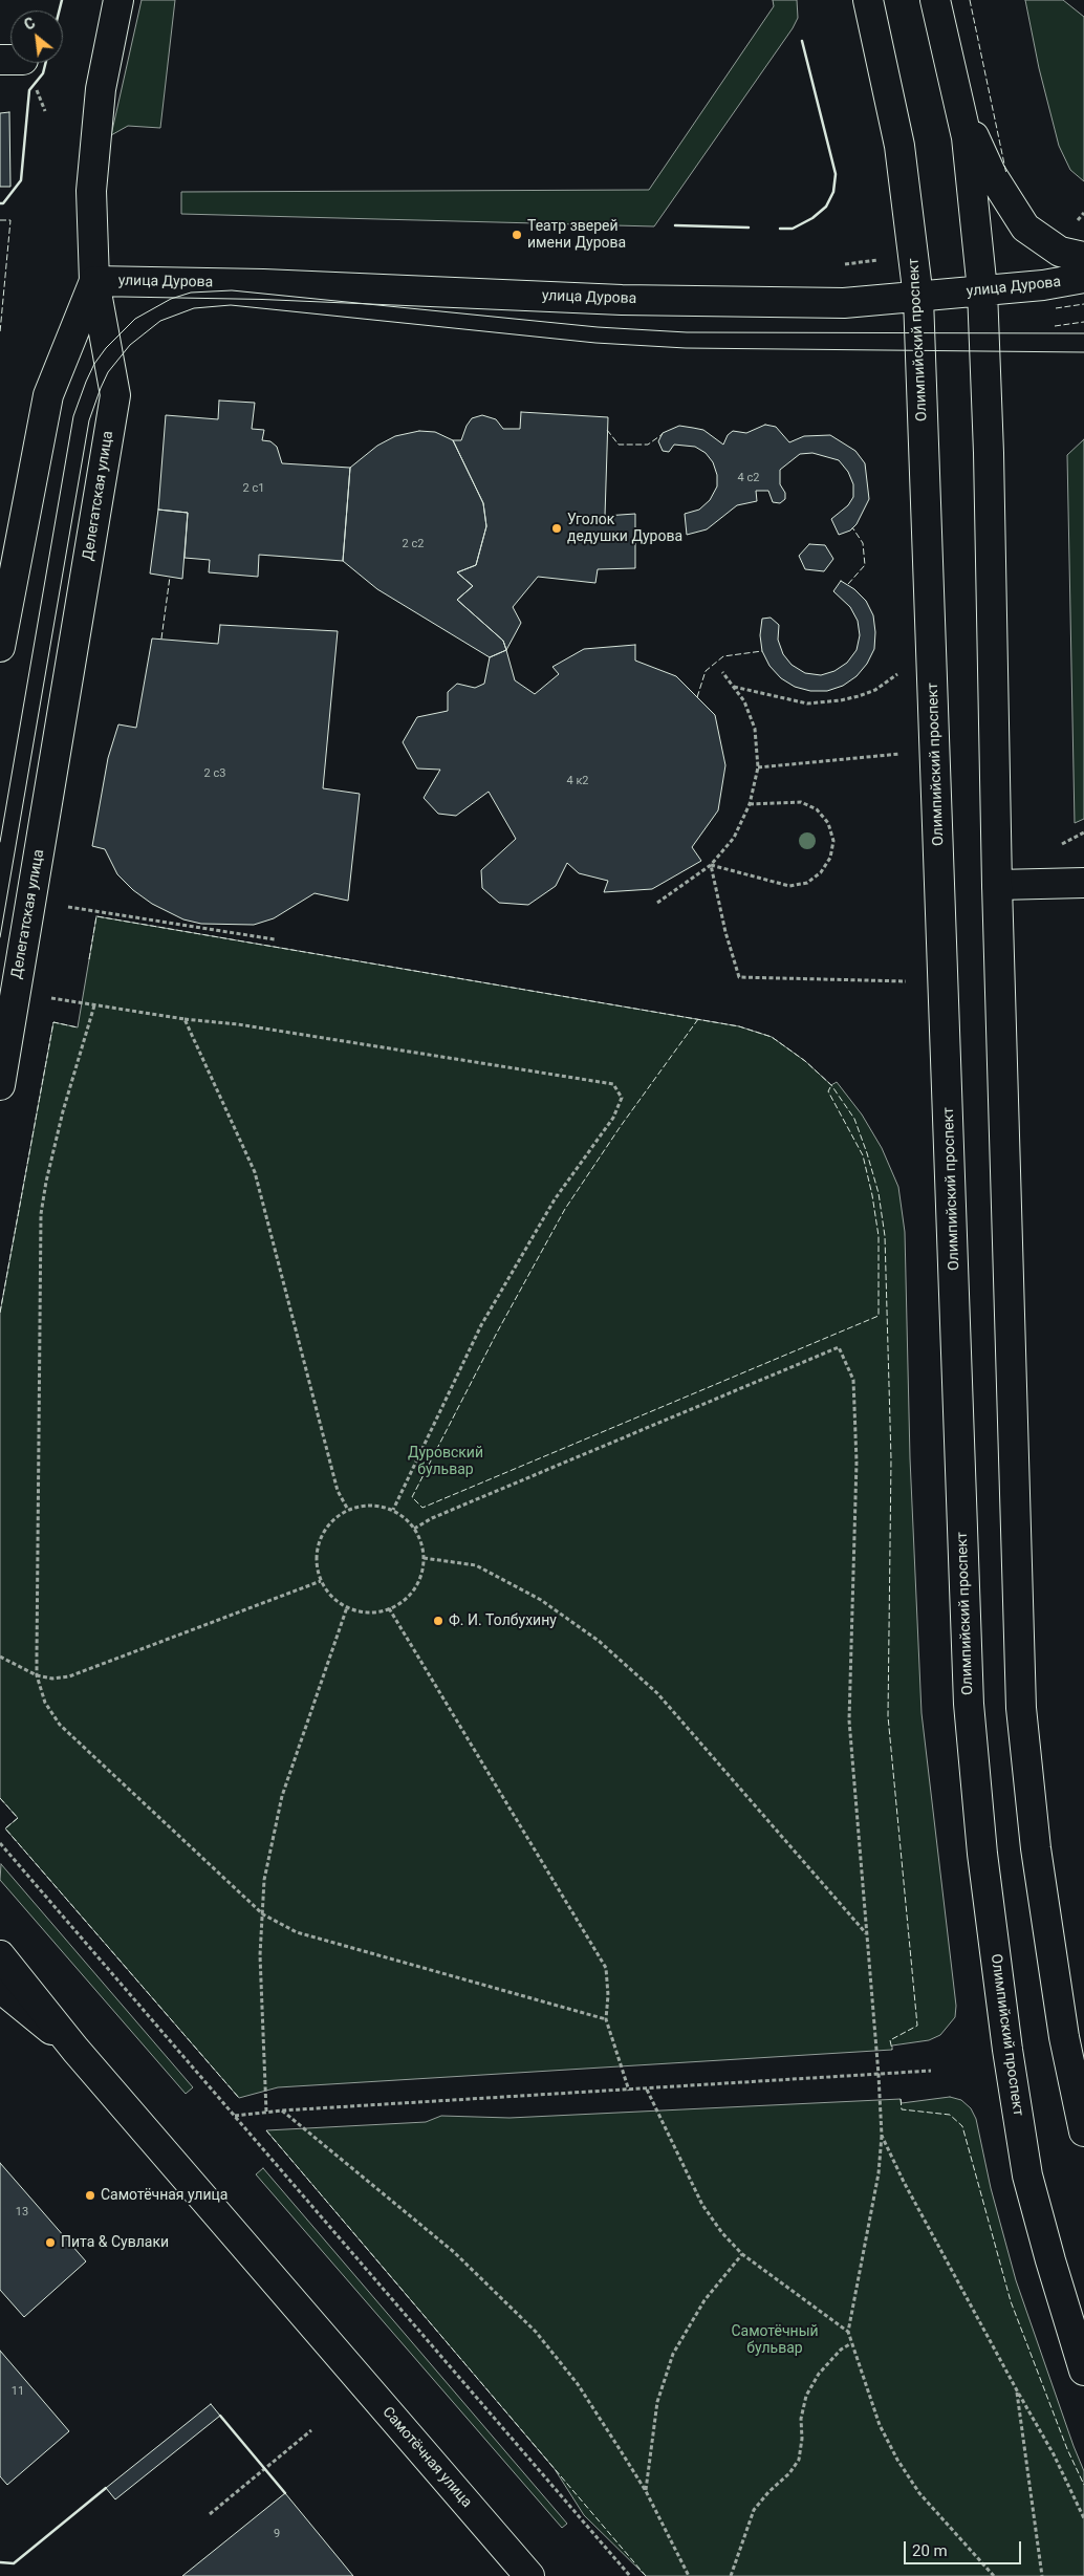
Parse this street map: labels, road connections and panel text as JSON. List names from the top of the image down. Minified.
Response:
{"streets":{"main road":["улица Дурова","Олимпийский проспект","Делегатская улица","Самотёчная улица"]},"crossings":[["улица Дурова","Олимпийский проспект"],["улица Дурова","Делегатская улица"]],"parks":["Дуровский бульвар","Самотёчный бульвар"],"places":["Театр зверей имени Дурова","Уголок дедушки Дурова","Ф. И. Толбухину","Самотёчная улица","Пита & Сувлаки"],"house_numbers":["4 с2","2 с1","2 с2","2 с3","4 к2","13","11","9"],"scale_bar":"20 m","north":"top left"}
